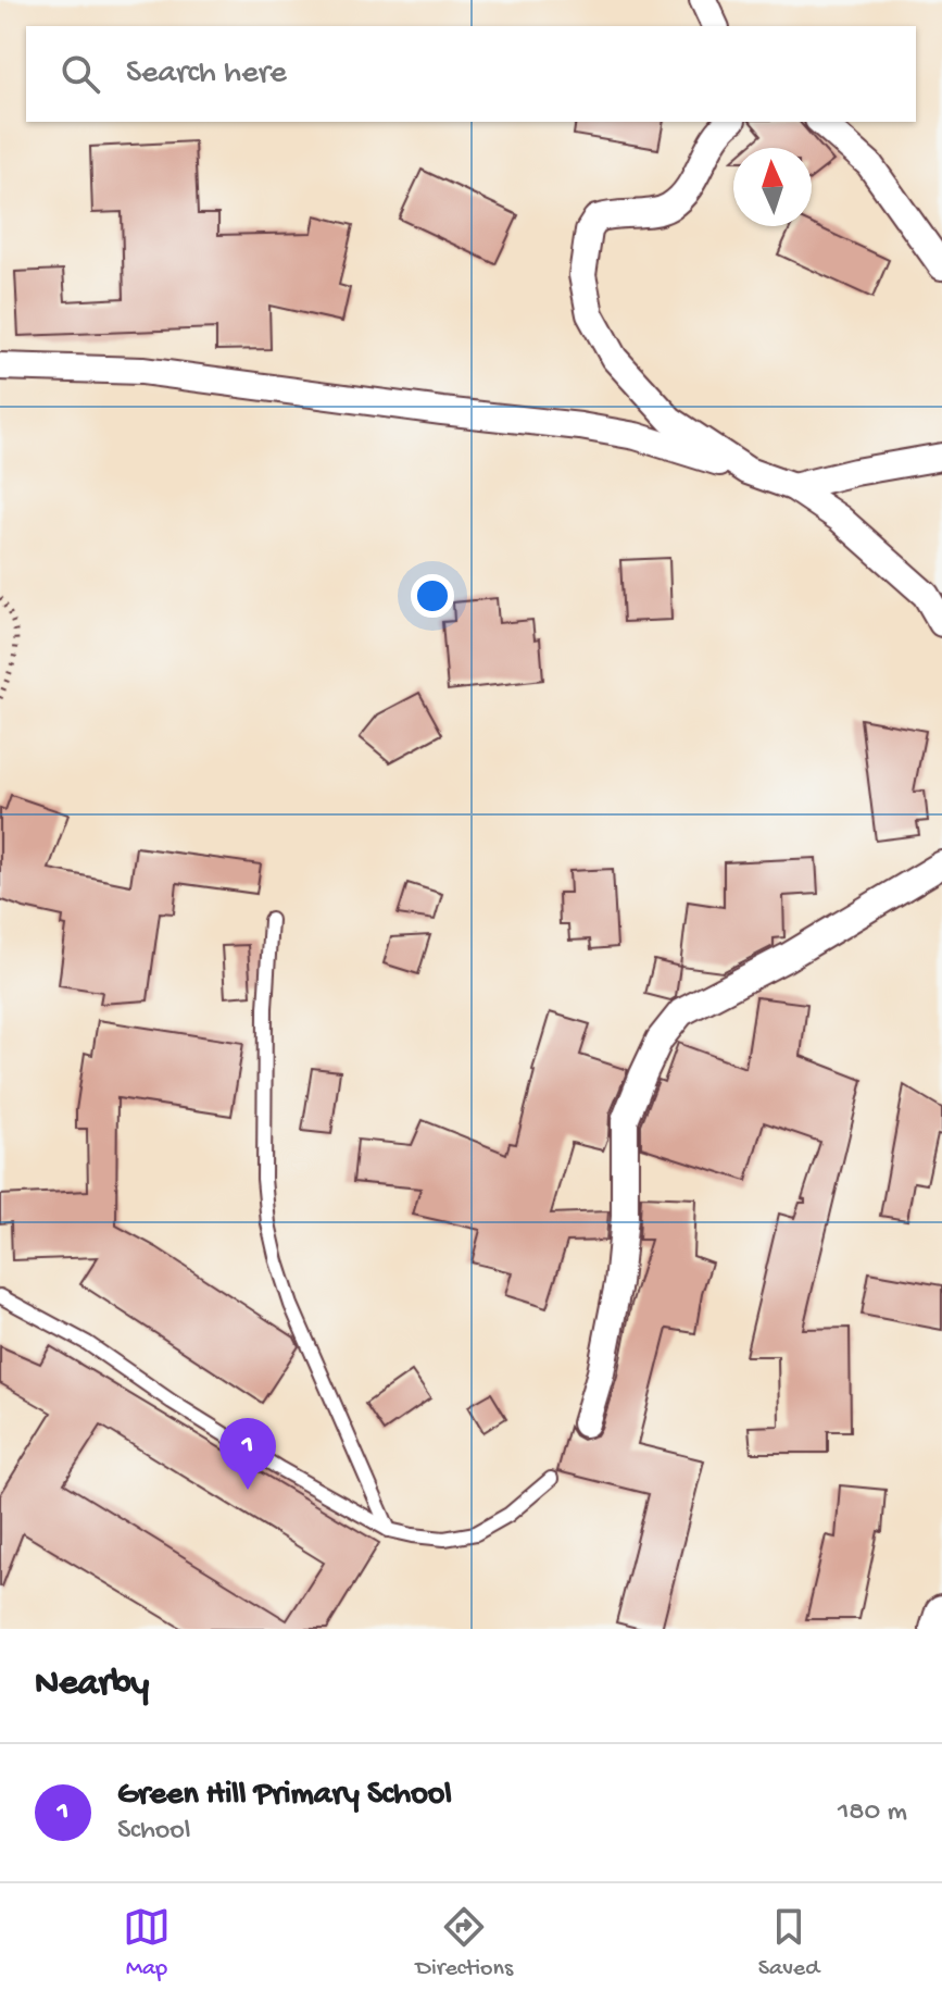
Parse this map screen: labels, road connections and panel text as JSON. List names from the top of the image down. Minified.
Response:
{"north":"top","page":{"search":"Search here","pins":"1","heading":"Nearby","list":[{"mark":"1","name":"Green Hill Primary School","note":"School","value":"180 m"}],"nav":["Map","Directions","Saved"]}}
